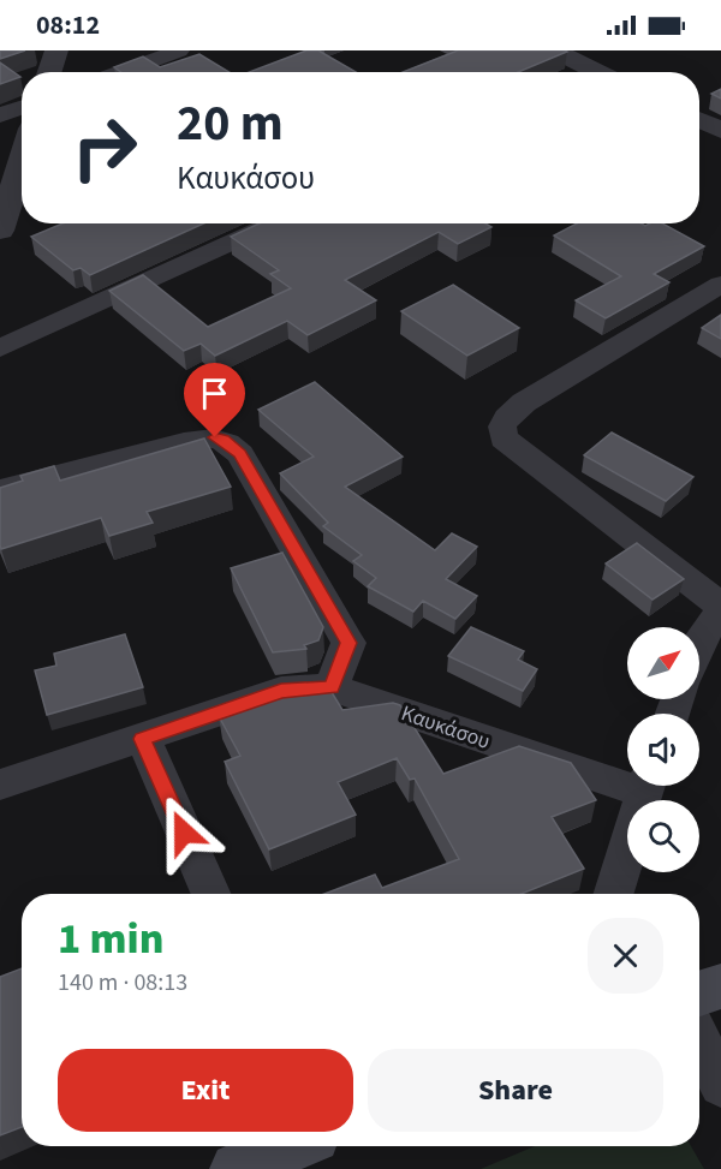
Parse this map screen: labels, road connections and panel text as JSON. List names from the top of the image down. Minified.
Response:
{"streets":{"street":["Καυκάσου"]},"north":"top right","page":{"status":"08:12","turn":["20 m","Καυκάσου"],"heading":["1 min","140 m · 08:13"],"buttons":["Exit","Share"]}}
